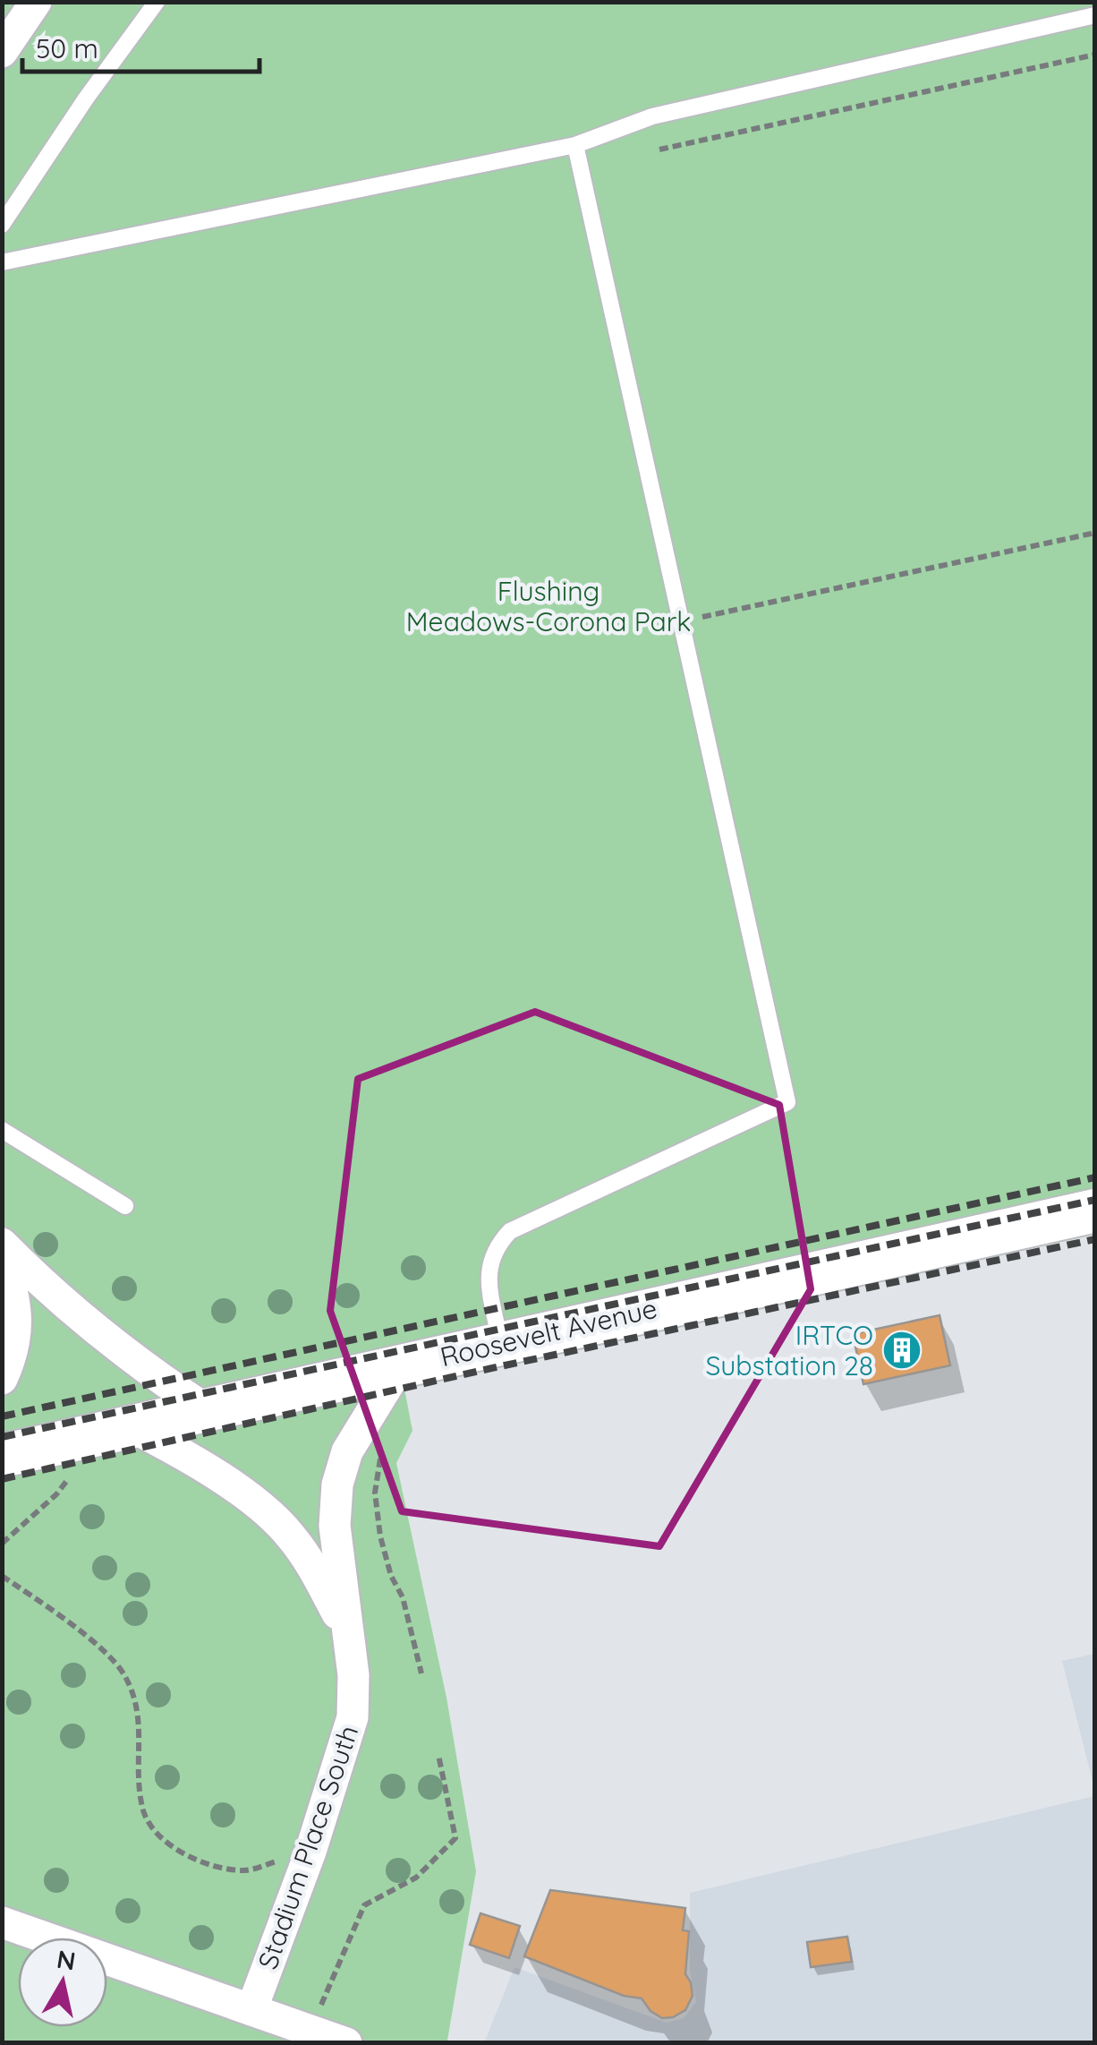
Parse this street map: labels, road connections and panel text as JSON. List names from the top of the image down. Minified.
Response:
{"streets":{"main road":["Roosevelt Avenue"],"street":["Stadium Place South"]},"crossings":[["Roosevelt Avenue","Stadium Place South"]],"parks":["Flushing Meadows-Corona Park"],"places":{"building":["IRTCO Substation 28"]},"scale_bar":"50 m","north":"top"}
